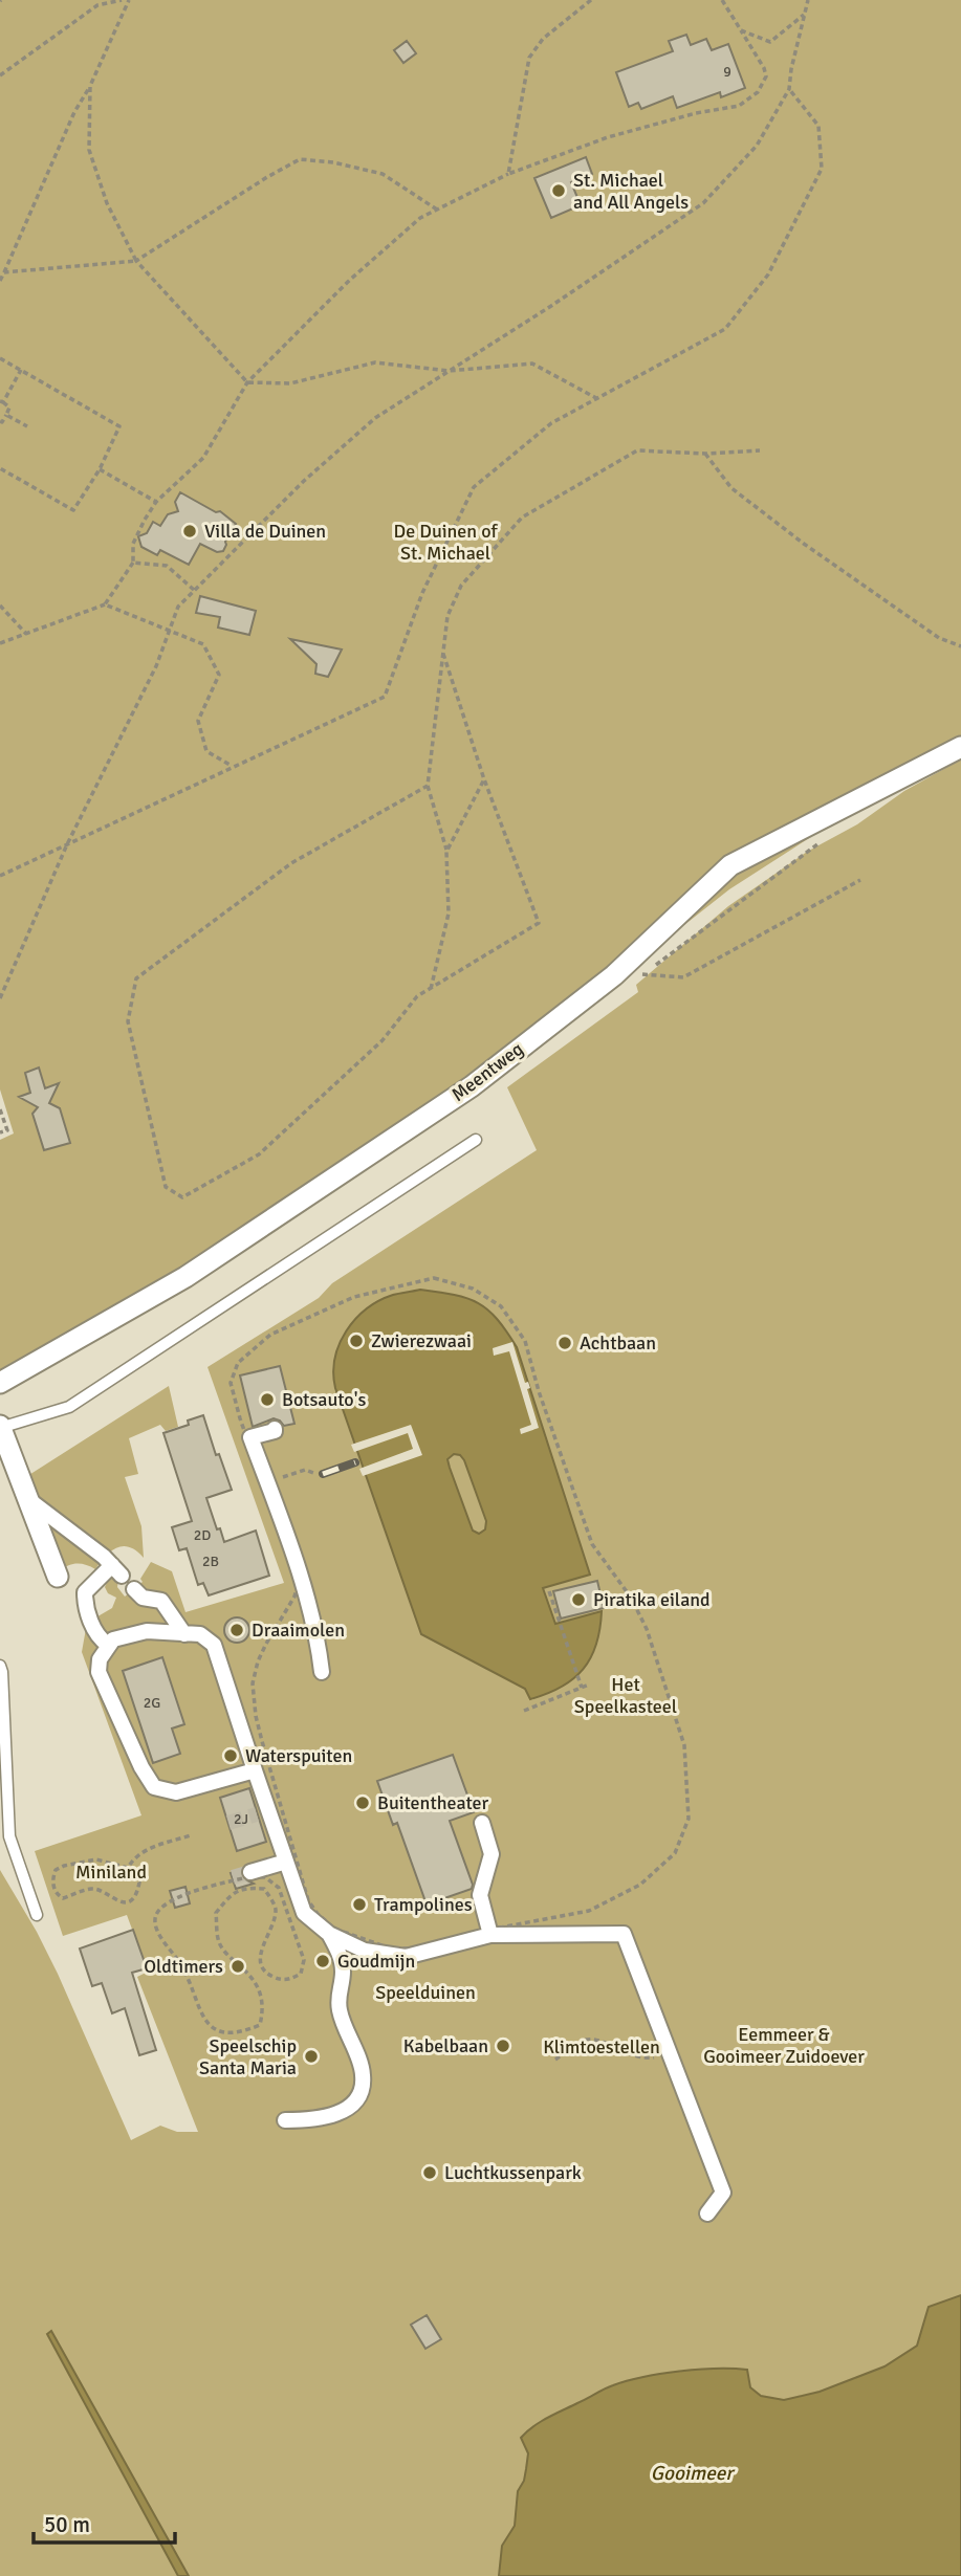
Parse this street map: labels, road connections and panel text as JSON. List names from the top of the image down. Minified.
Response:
{"streets":{"street":["Meentweg"]},"water":["Gooimeer"],"parks":["De Duinen of St. Michael","Het Speelkasteel","Miniland","Speelduinen","Eemmeer & Gooimeer Zuidoever","Klimtoestellen"],"places":["St. Michael and All Angels","Villa de Duinen","Zwierezwaai","Achtbaan","Botsauto's","Piratika eiland","Draaimolen","Waterspuiten","Buitentheater","Trampolines","Goudmijn","Oldtimers","Kabelbaan","Speelschip Santa Maria","Luchtkussenpark"],"house_numbers":["9","2D","2B","2G","2J"],"scale_bar":"50 m"}
